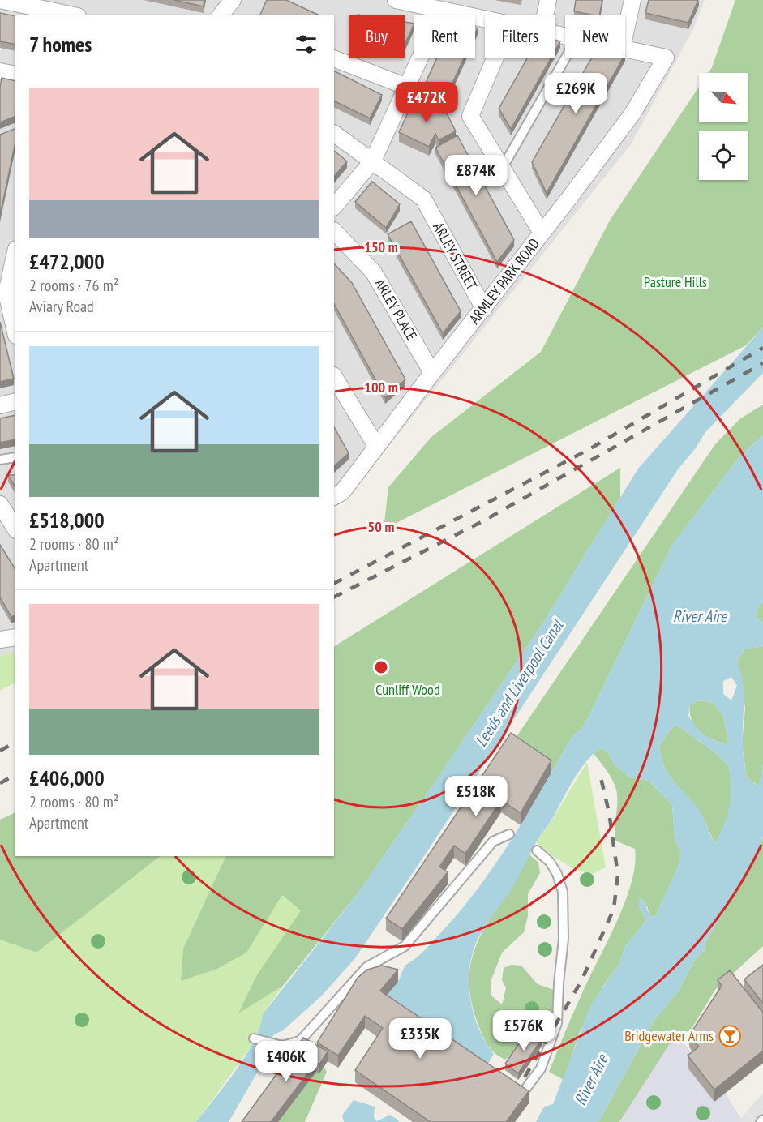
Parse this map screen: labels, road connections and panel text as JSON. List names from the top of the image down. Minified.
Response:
{"streets":{"street":["ARLEY STREET","ARMLEY PARK ROAD","ARLEY PLACE"]},"crossings":[["ARLEY STREET","ARMLEY PARK ROAD"],["ARMLEY PARK ROAD","ARLEY PLACE"]],"water":["River Aire","Leeds and Liverpool Canal"],"parks":["Pasture Hills","Cunliff Wood"],"places":{"bar":["Bridgewater Arms"]},"north":"bottom right","page":{"chip":["Buy","Rent","Filters","New"],"heading":"7 homes","price":["£269K","£472K","£874K","£518K","£576K","£335K","£406K"],"list":[{"name":"£472,000","note":"2 rooms · 76 m² · Aviary Road"},{"name":"£518,000","note":"2 rooms · 80 m² · Apartment"},{"name":"£406,000","note":"2 rooms · 80 m² · Apartment"}]},"rings":["150 m","100 m","50 m"]}
